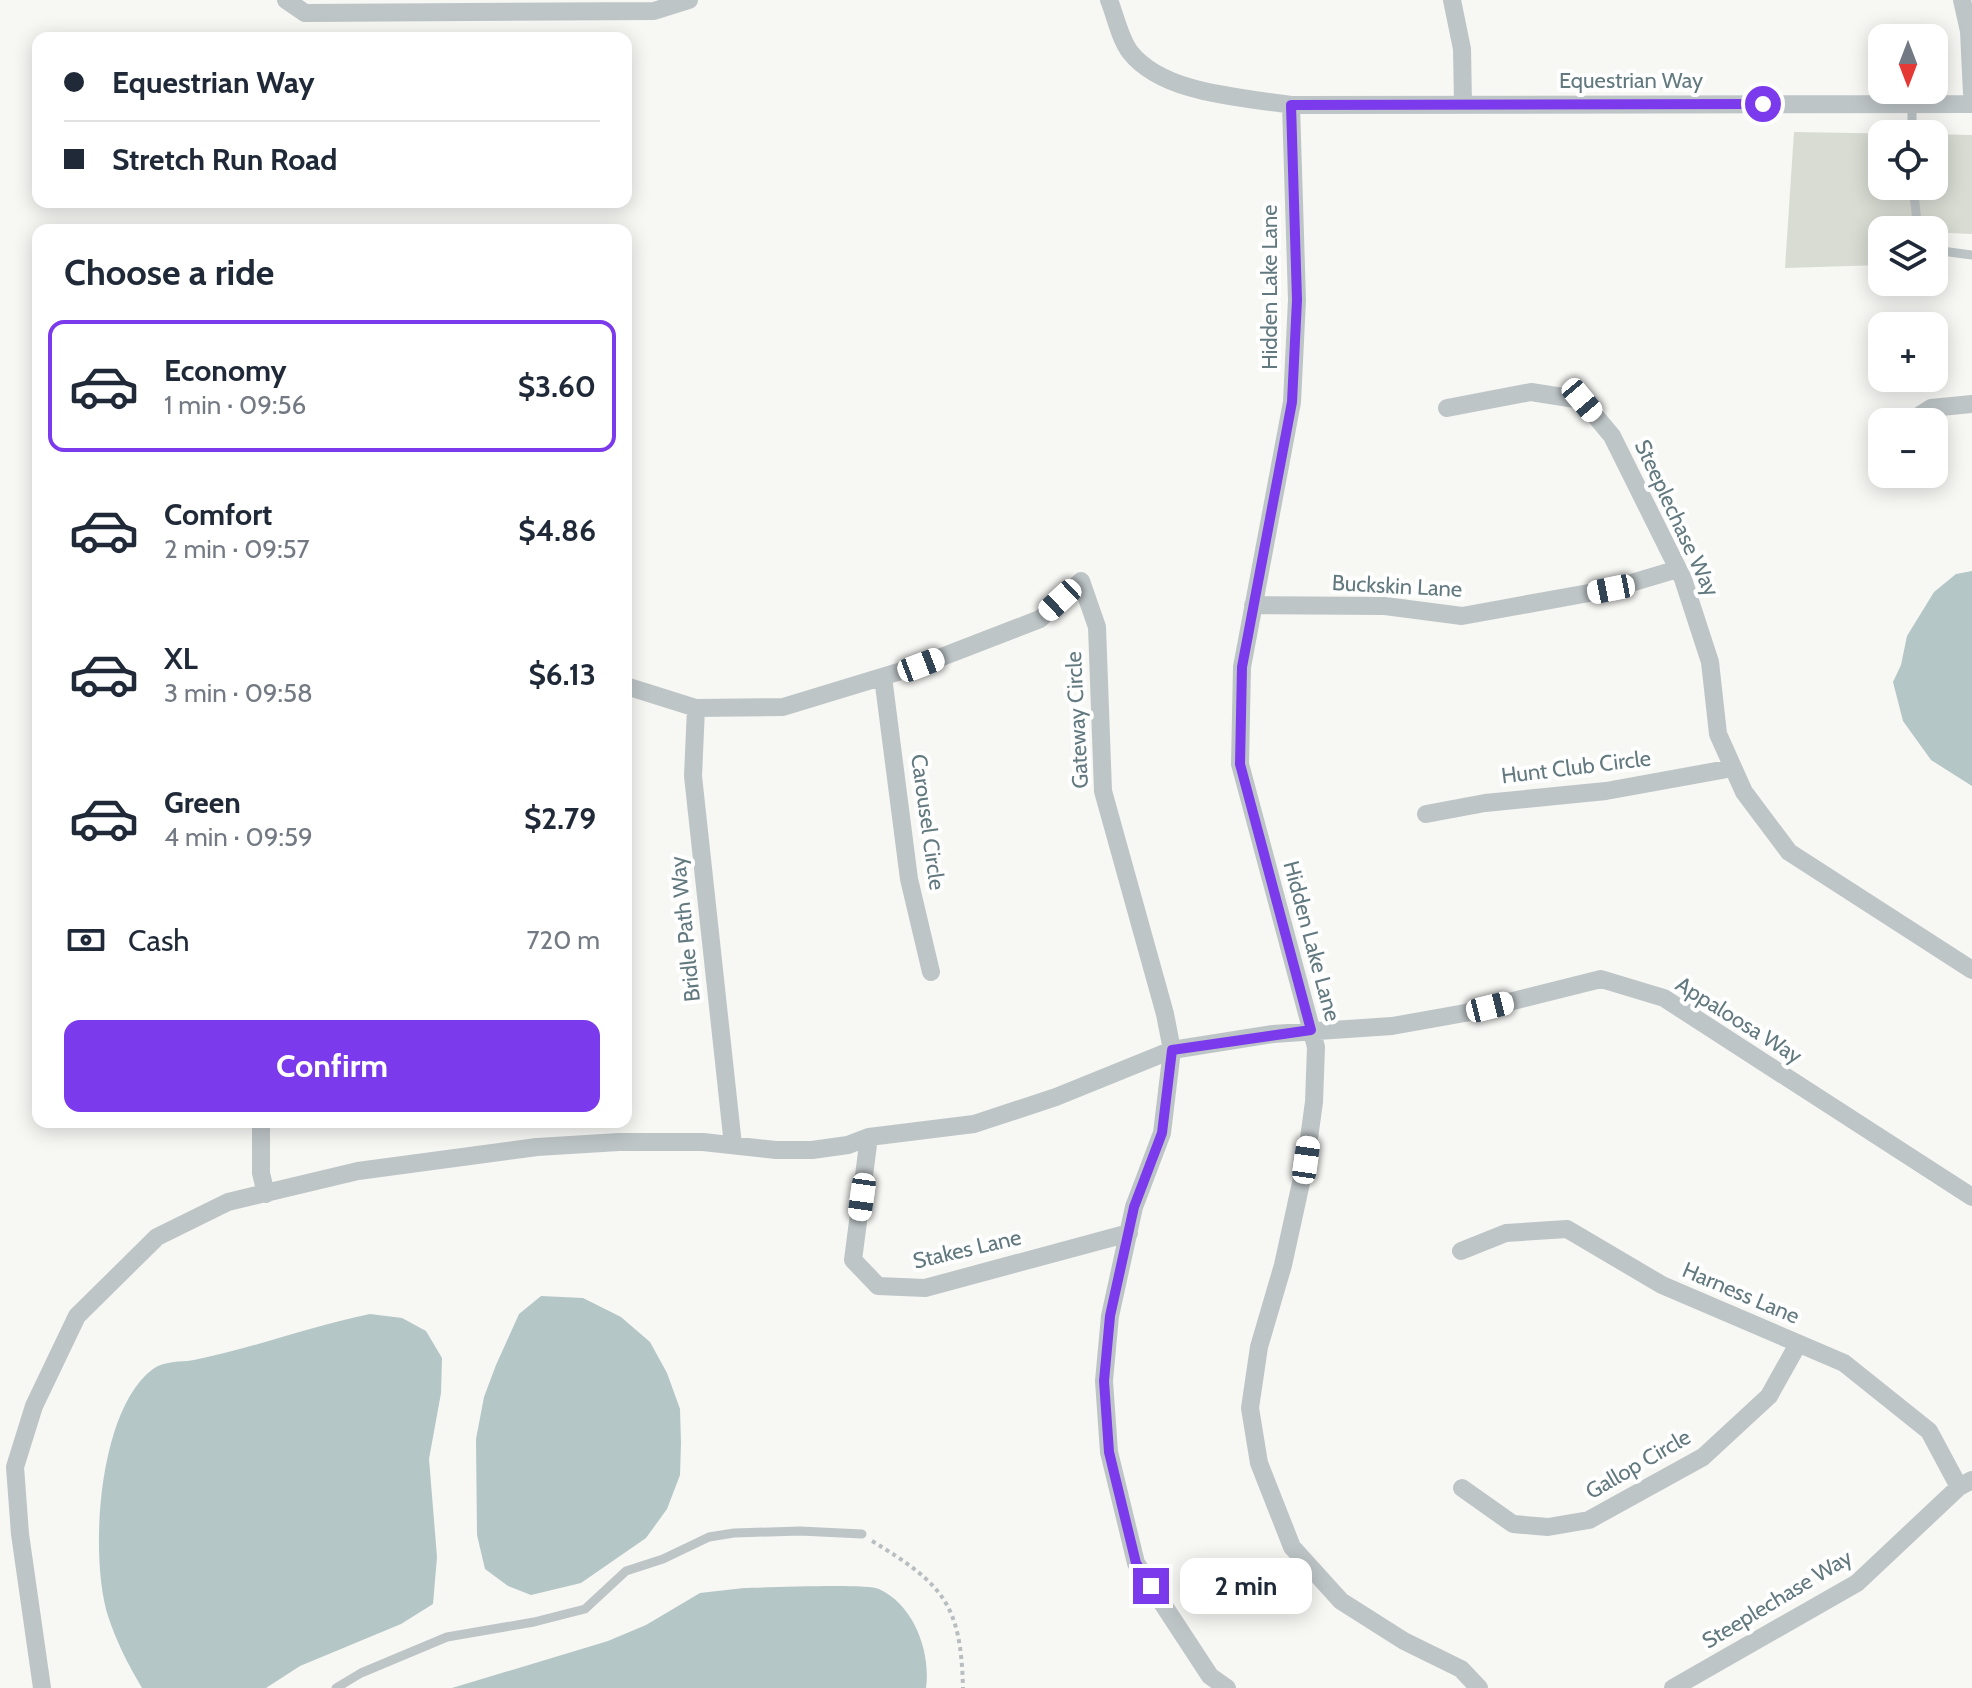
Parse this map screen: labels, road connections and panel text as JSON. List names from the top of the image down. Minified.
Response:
{"streets":{"street":["Equestrian Way","Hidden Lake Lane","Steeplechase Way","Buckskin Lane","Gateway Circle","Hunt Club Circle","Carousel Circle","Bridle Path Way","Appaloosa Way","Stakes Lane","Harness Lane","Gallop Circle"]},"crossings":[["Equestrian Way","Hidden Lake Lane"],["Hidden Lake Lane","Buckskin Lane"],["Hidden Lake Lane","Appaloosa Way"],["Steeplechase Way","Buckskin Lane"],["Steeplechase Way","Hunt Club Circle"],["Steeplechase Way","Harness Lane"],["Gateway Circle","Carousel Circle"],["Gateway Circle","Bridle Path Way"],["Gateway Circle","Appaloosa Way"],["Bridle Path Way","Appaloosa Way"],["Appaloosa Way","Stakes Lane"],["Harness Lane","Gallop Circle"]],"north":"bottom","page":{"map_buttons":["+","−"],"banner":["Equestrian Way","Stretch Run Road"],"heading":"Choose a ride","list":[{"name":"Economy","note":"1 min · 09:56","value":"$3.60"},{"name":"Comfort","note":"2 min · 09:57","value":"$4.86"},{"name":"XL","note":"3 min · 09:58","value":"$6.13"},{"name":"Green","note":"4 min · 09:59","value":"$2.79"}],"pay":["Cash","720 m"],"buttons":"Confirm","bubble":"2 min"}}
